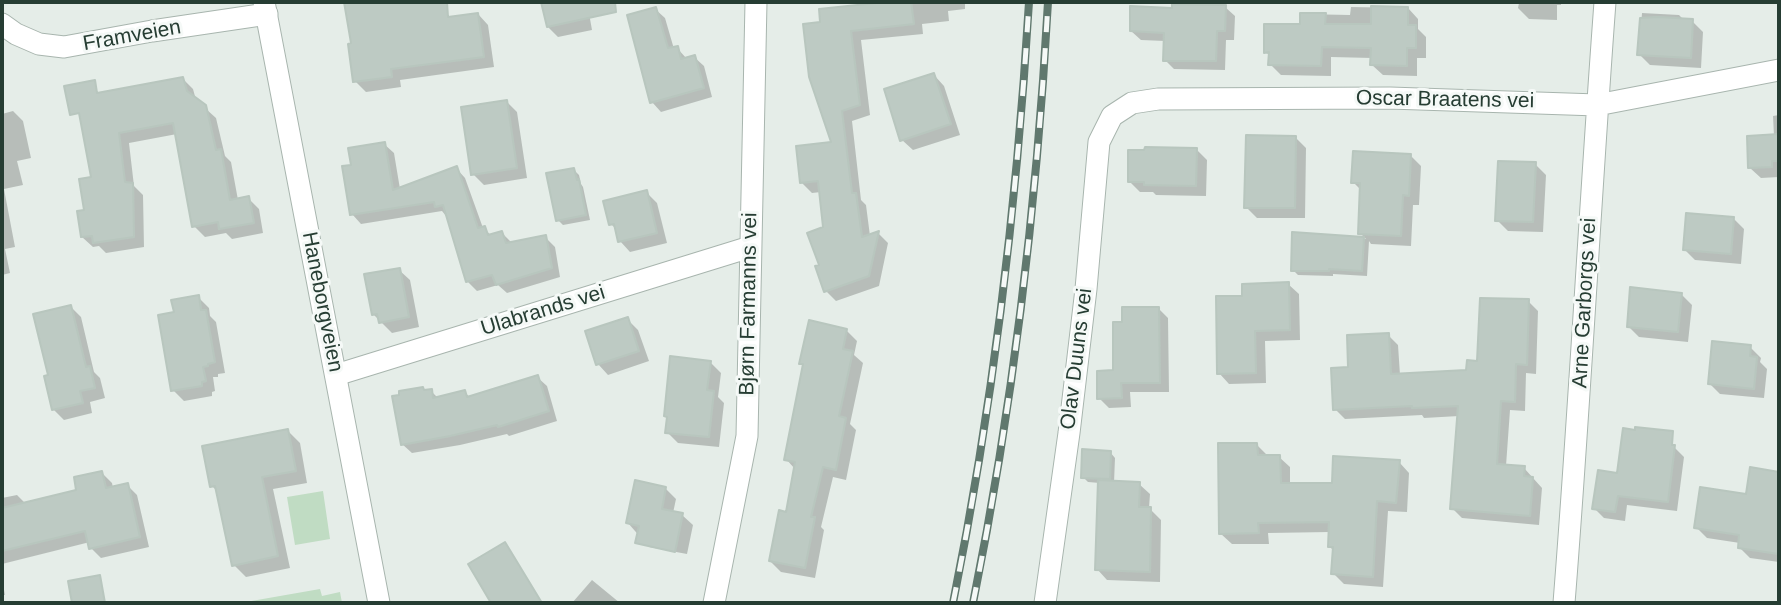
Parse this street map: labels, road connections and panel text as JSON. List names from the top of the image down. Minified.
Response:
{"streets":{"street":["Framveien","Oscar Braatens vei","Haneborgveien","Arne Garborgs vei","Bjørn Farmanns vei","Ulabrands vei","Olav Duuns vei"]},"crossings":[["Framveien","Haneborgveien"],["Oscar Braatens vei","Arne Garborgs vei"],["Oscar Braatens vei","Olav Duuns vei"],["Haneborgveien","Ulabrands vei"],["Bjørn Farmanns vei","Ulabrands vei"]]}
